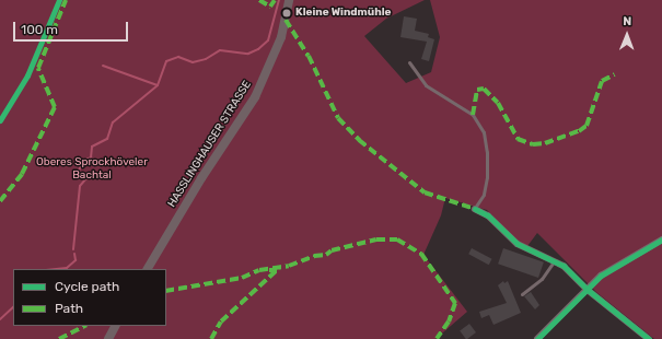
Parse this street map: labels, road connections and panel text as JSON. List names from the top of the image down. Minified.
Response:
{"streets":{"main road":["HASSLINGHAUSER STRASSE"]},"parks":["Oberes Sprockhöveler Bachtal"],"places":["Kleine Windmühle"],"legend":["Cycle path","Path"],"scale_bar":"100 m","north":"top"}
